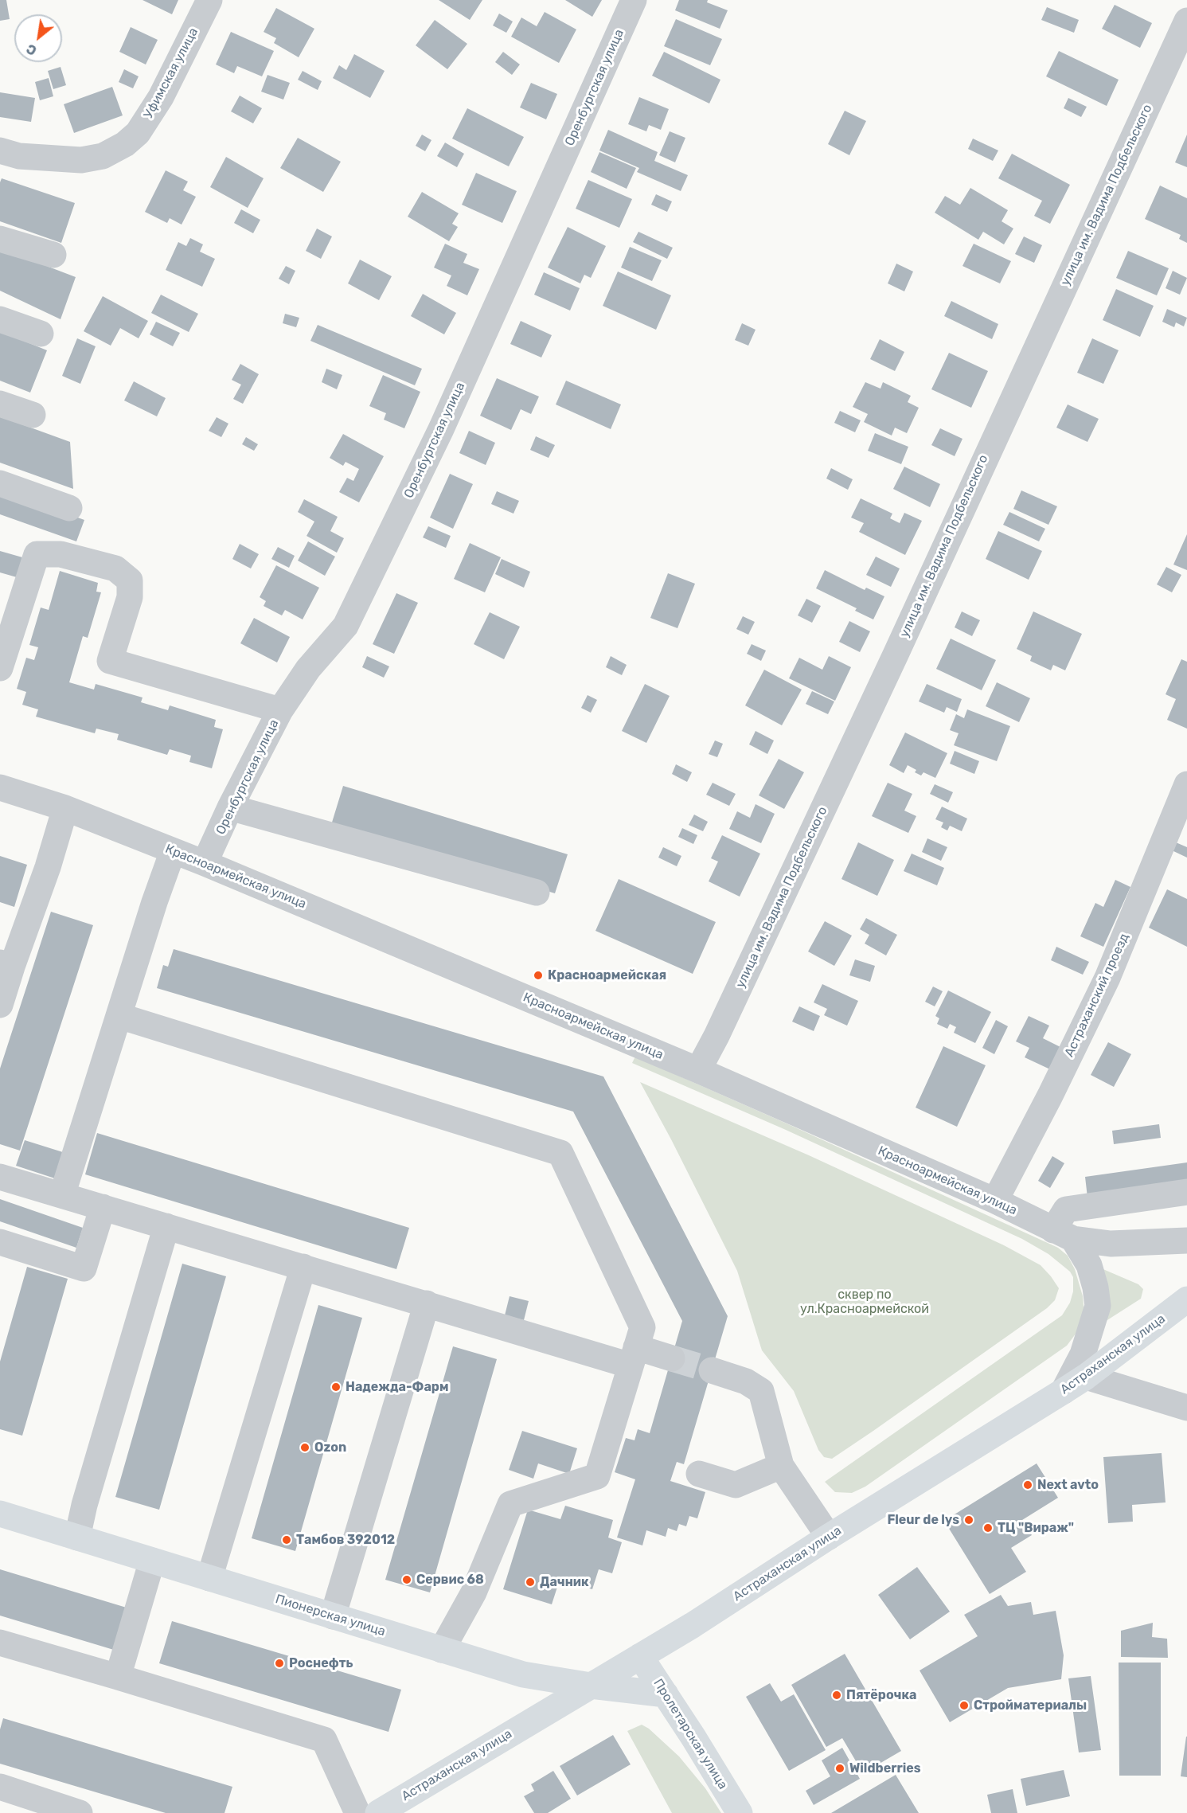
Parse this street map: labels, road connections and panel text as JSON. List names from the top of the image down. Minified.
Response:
{"streets":{"main road":["Астраханская улица","Пионерская улица","Пролетарская улица"],"street":["Уфимская улица","Оренбургская улица","улица им. Вадима Подбельского","Красноармейская улица","Астраханский проезд"]},"crossings":[["Оренбургская улица","Красноармейская улица"],["улица им. Вадима Подбельского","Красноармейская улица"],["Красноармейская улица","Астраханский проезд"],["Астраханская улица","Пионерская улица"],["Астраханская улица","Пролетарская улица"],["Пионерская улица","Пролетарская улица"]],"parks":["сквер по ул.Красноармейской"],"places":["Красноармейская","Надежда-Фарм","Ozon","Next avto","Fleur de lys","ТЦ \"Вираж\"","Тамбов 392012","Сервис 68","Дачник","Роснефть","Пятёрочка","Стройматериалы","Wildberries"],"north":"bottom left"}
